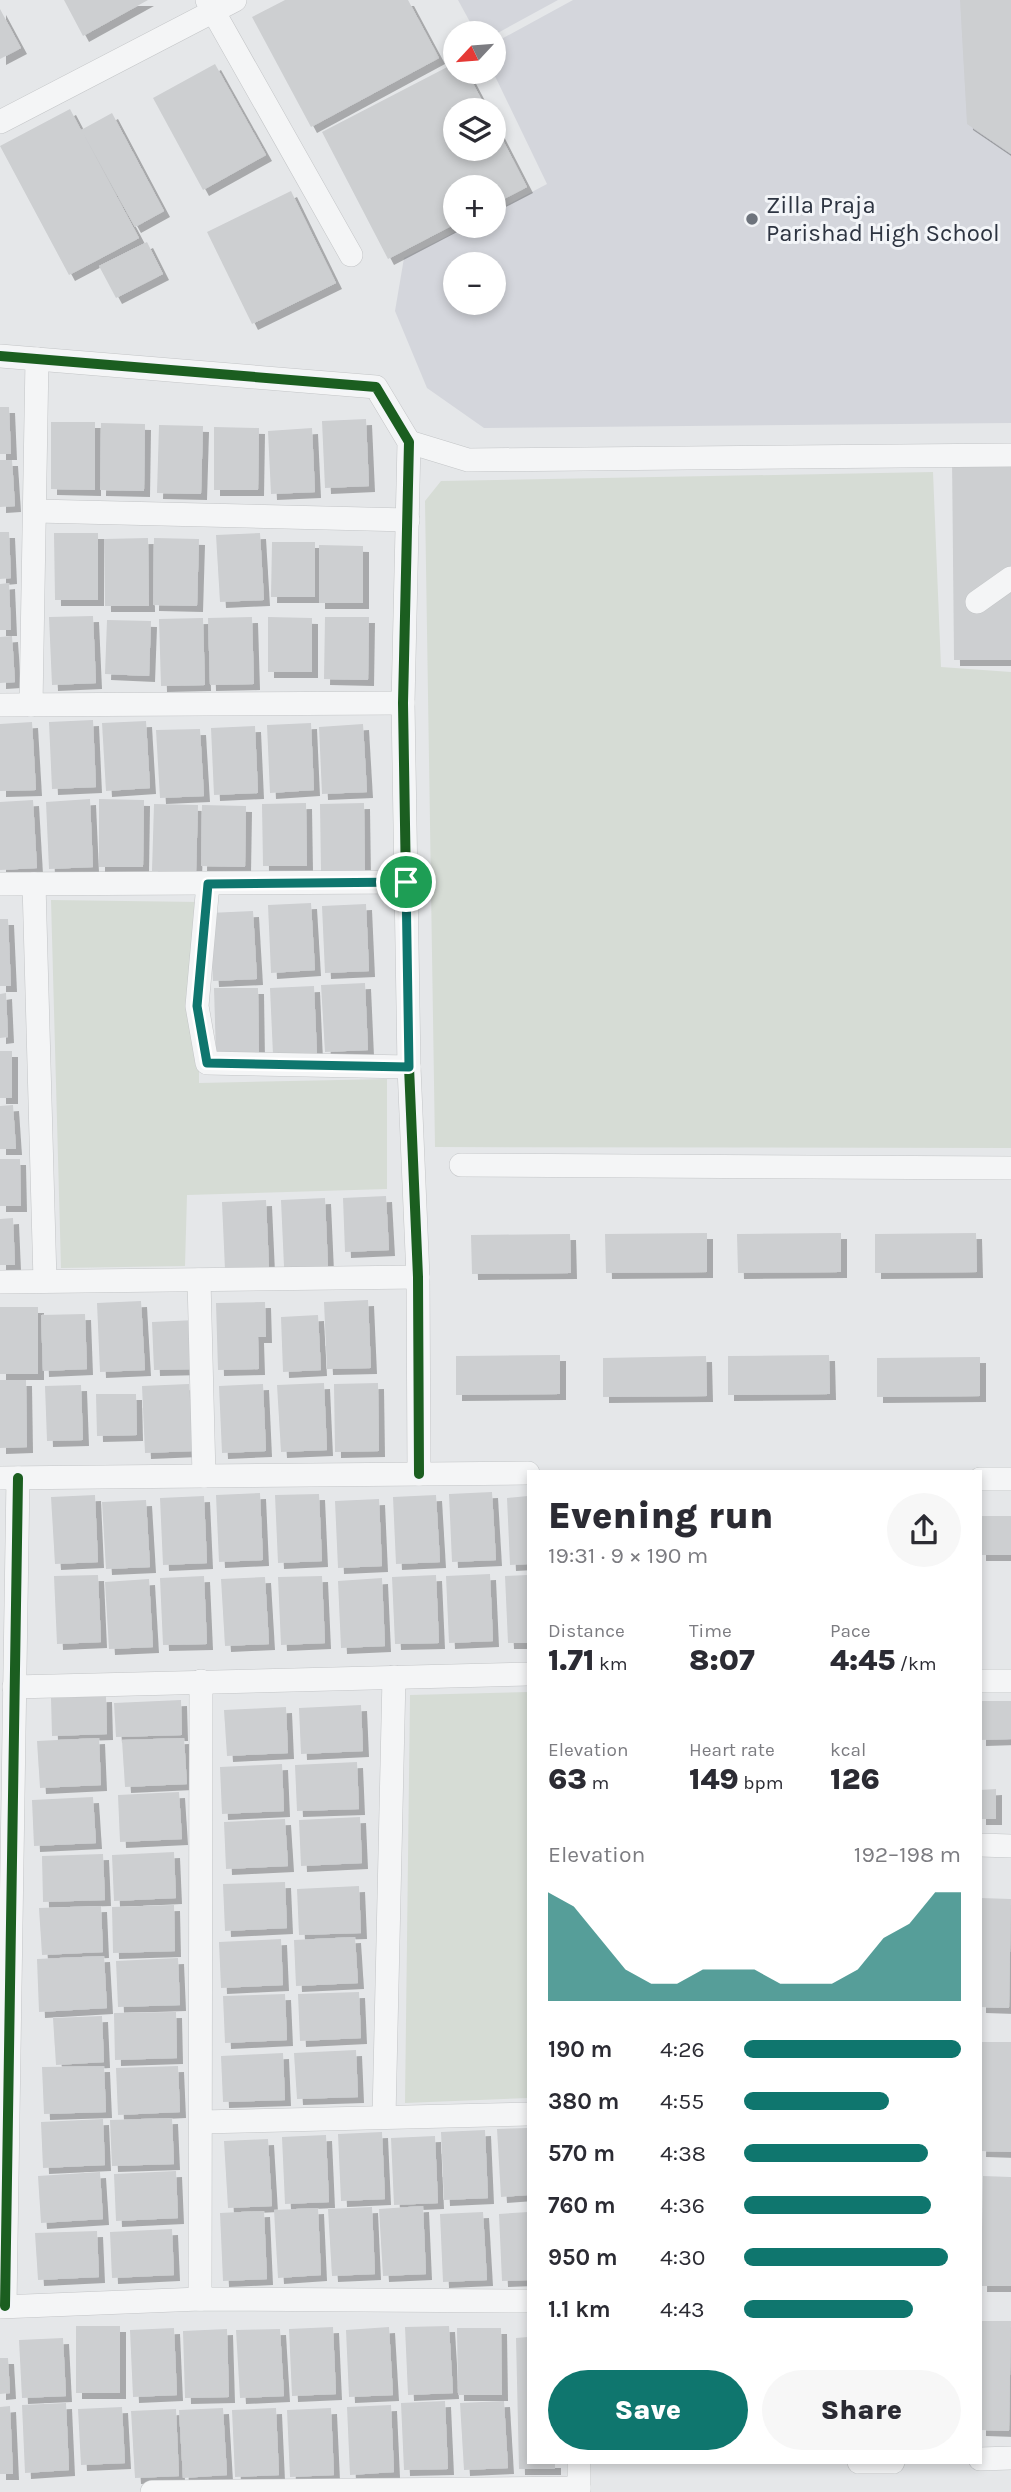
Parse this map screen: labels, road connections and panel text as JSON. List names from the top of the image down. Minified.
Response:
{"places":["Zilla Praja Parishad High School"],"north":"bottom left","page":{"map_buttons":["+","−"],"heading":["Evening run","19:31 · 9 × 190 m"],"stats":[["Distance","1.71 km"],["Time","8:07"],["Pace","4:45 /km"],["Elevation","63 m"],["Heart rate","149 bpm"],["kcal","126"]],"chart":["Elevation","192–198 m"],"list":[{"name":"190 m","note":"4:26"},{"name":"380 m","note":"4:55"},{"name":"570 m","note":"4:38"},{"name":"760 m","note":"4:36"},{"name":"950 m","note":"4:30"},{"name":"1.1 km","note":"4:43"}],"buttons":["Save","Share"]}}
